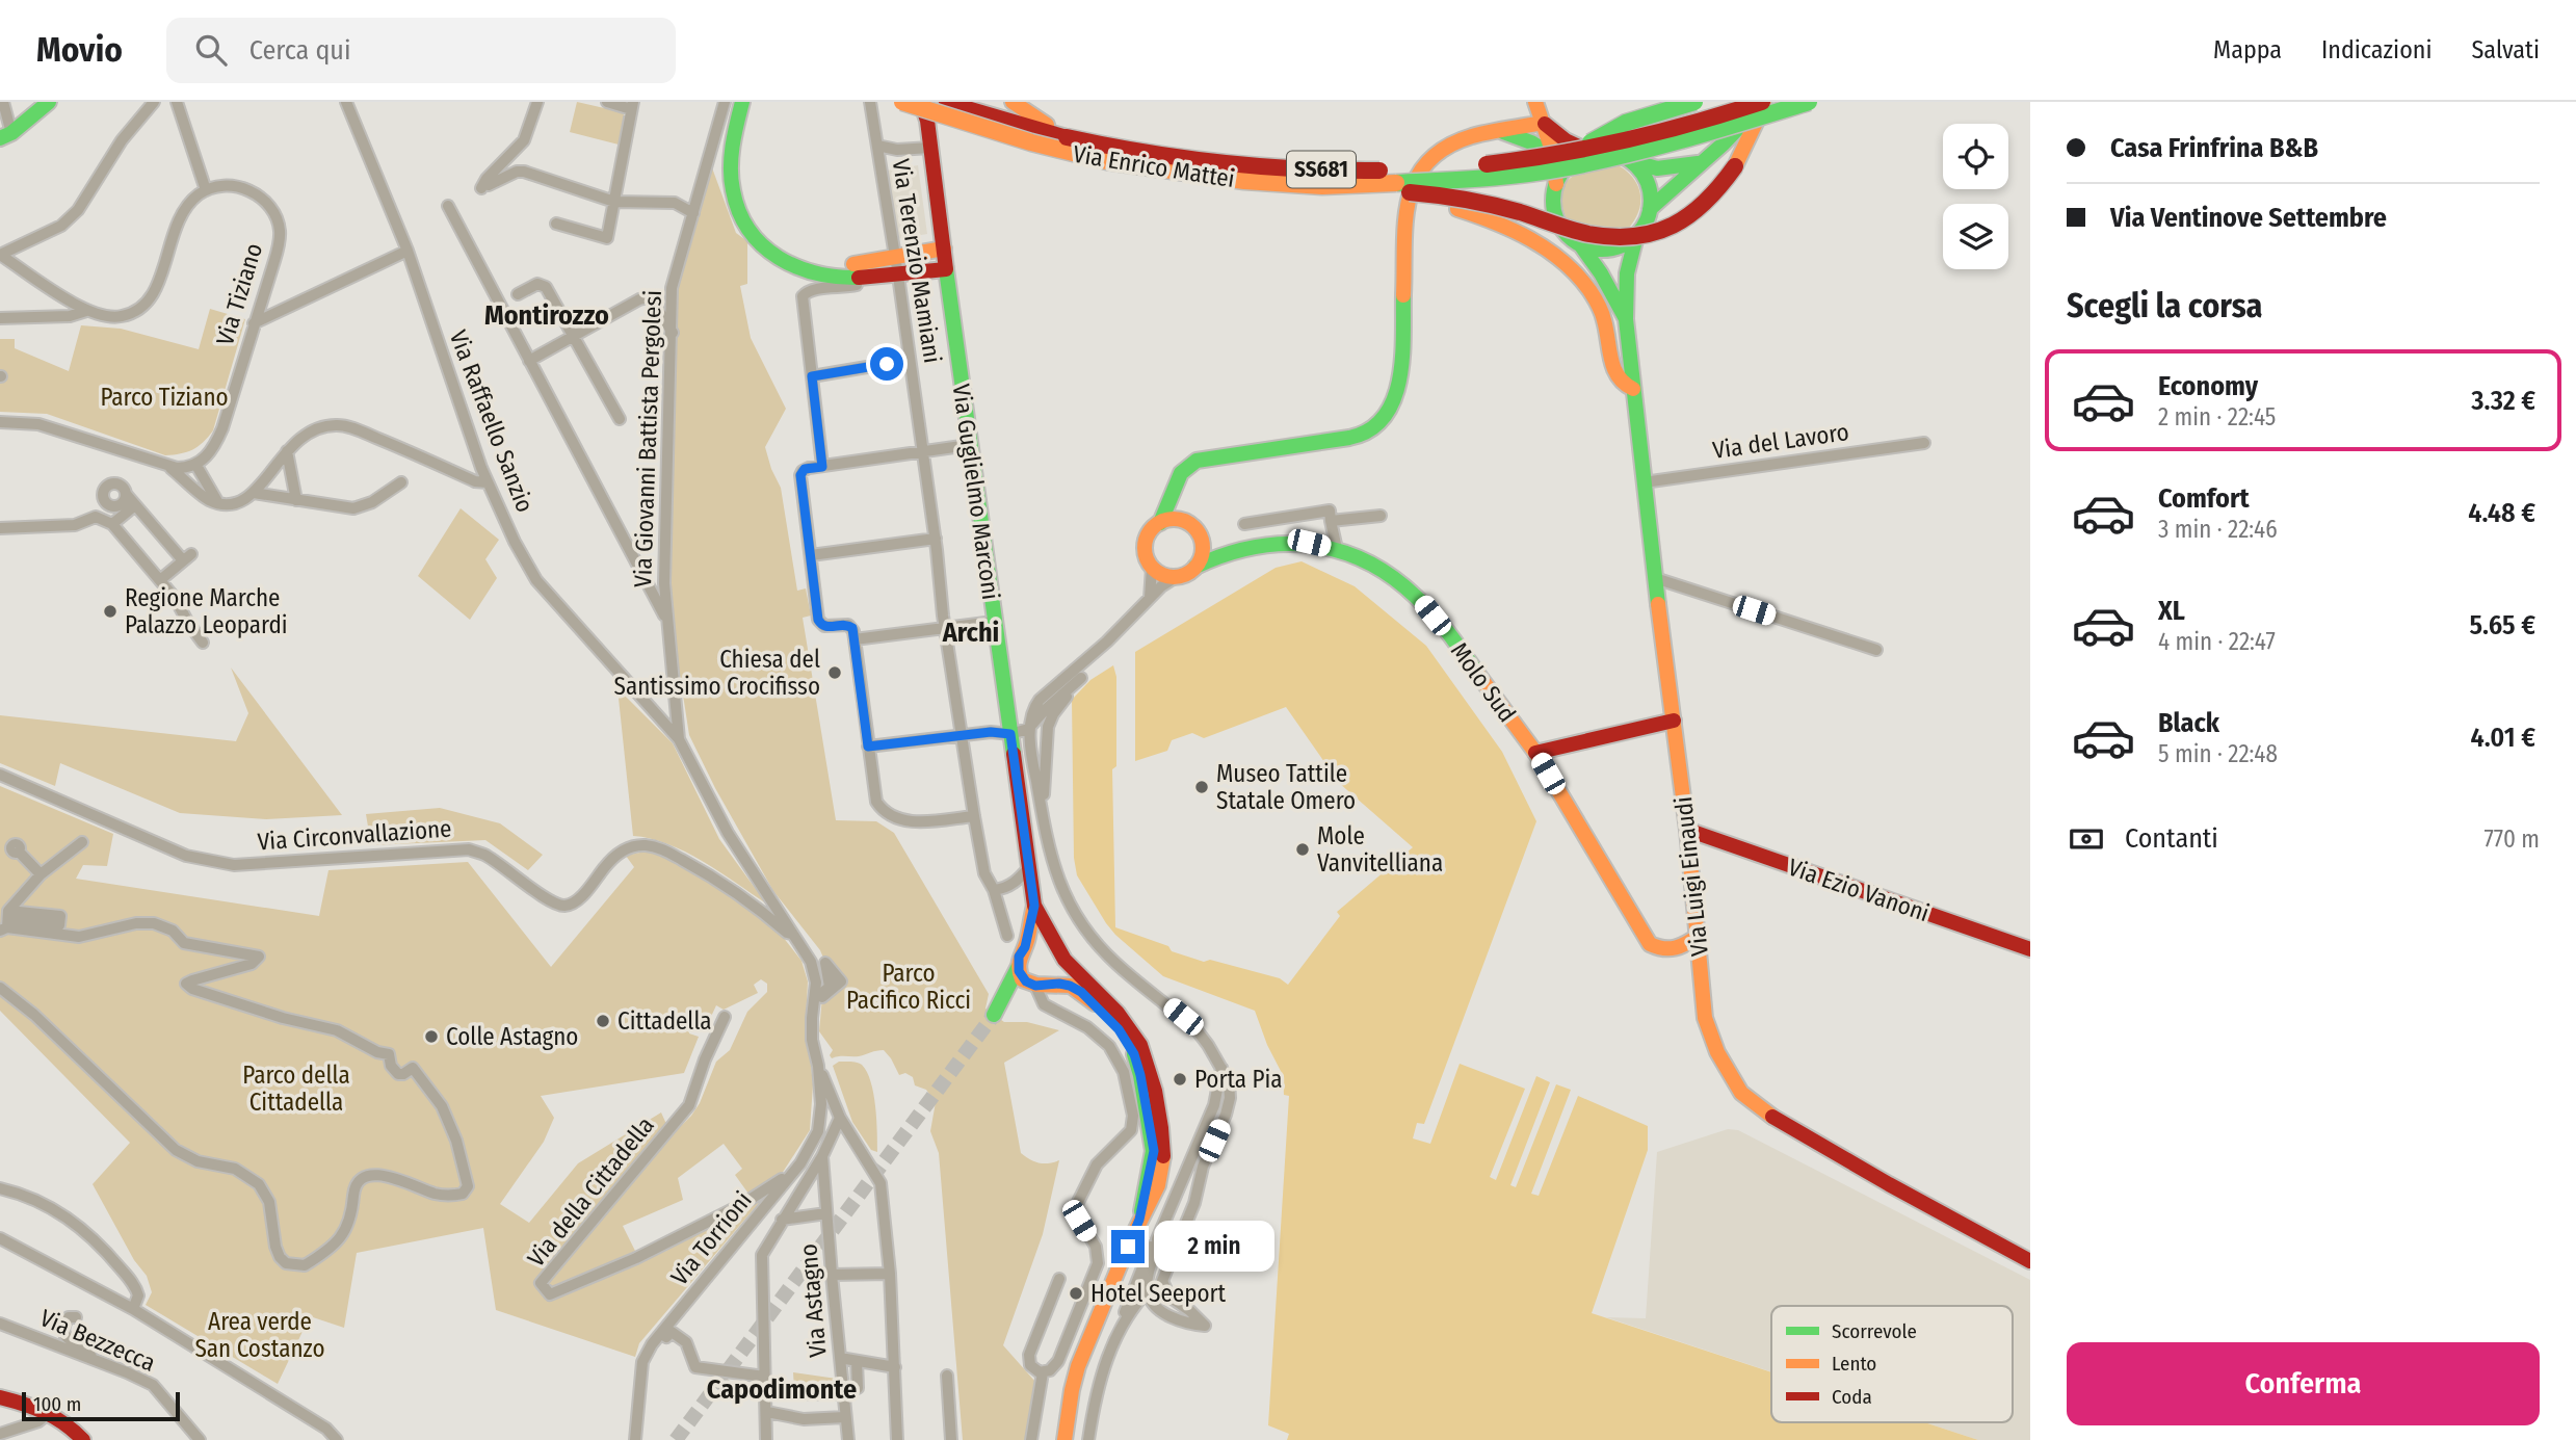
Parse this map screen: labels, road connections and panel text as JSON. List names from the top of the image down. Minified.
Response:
{"streets":{"main road":["Via Enrico Mattei","SS681","Via Guglielmo Marconi","Molo Sud","Via Luigi Einaudi","Via Ezio Vanoni"],"street":["Via Terenzio Mamiani","Via Tiziano","Via Raffaello Sanzio","Via Giovanni Battista Pergolesi","Via del Lavoro","Via Circonvallazione","Via della Cittadella","Via Torrioni","Via Astagno","Via Bezzecca"]},"crossings":[["Via Enrico Mattei","SS681"],["Via Enrico Mattei","Via Luigi Einaudi"],["Via Raffaello Sanzio","Via Giovanni Battista Pergolesi"],["Via Raffaello Sanzio","Via Circonvallazione"],["Via Raffaello Sanzio","Via Torrioni"],["Via del Lavoro","Via Luigi Einaudi"],["Via Guglielmo Marconi","Molo Sud"],["Molo Sud","Via Luigi Einaudi"],["Via Luigi Einaudi","Via Ezio Vanoni"],["Via della Cittadella","Via Torrioni"]],"districts":["Montirozzo","Archi","Capodimonte"],"parks":["Parco Tiziano","Parco Pacifico Ricci","Parco della Cittadella","Area verde San Costanzo"],"places":["Regione Marche Palazzo Leopardi","Chiesa del Santissimo Crocifisso","Museo Tattile Statale Omero","Mole Vanvitelliana","Cittadella","Colle Astagno","Porta Pia","Hotel Seeport"],"legend":["Scorrevole","Lento","Coda"],"scale_bar":"100 m","page":{"header":"Movio","search":"Cerca qui","nav":["Mappa","Indicazioni","Salvati"],"banner":["Casa Frinfrina B&B","Via Ventinove Settembre"],"heading":"Scegli la corsa","list":[{"name":"Economy","note":"2 min · 22:45","value":"3.32 €"},{"name":"Comfort","note":"3 min · 22:46","value":"4.48 €"},{"name":"XL","note":"4 min · 22:47","value":"5.65 €"},{"name":"Black","note":"5 min · 22:48","value":"4.01 €"}],"pay":["Contanti","770 m"],"bubble":"2 min","buttons":"Conferma","scale":"100 m"}}
